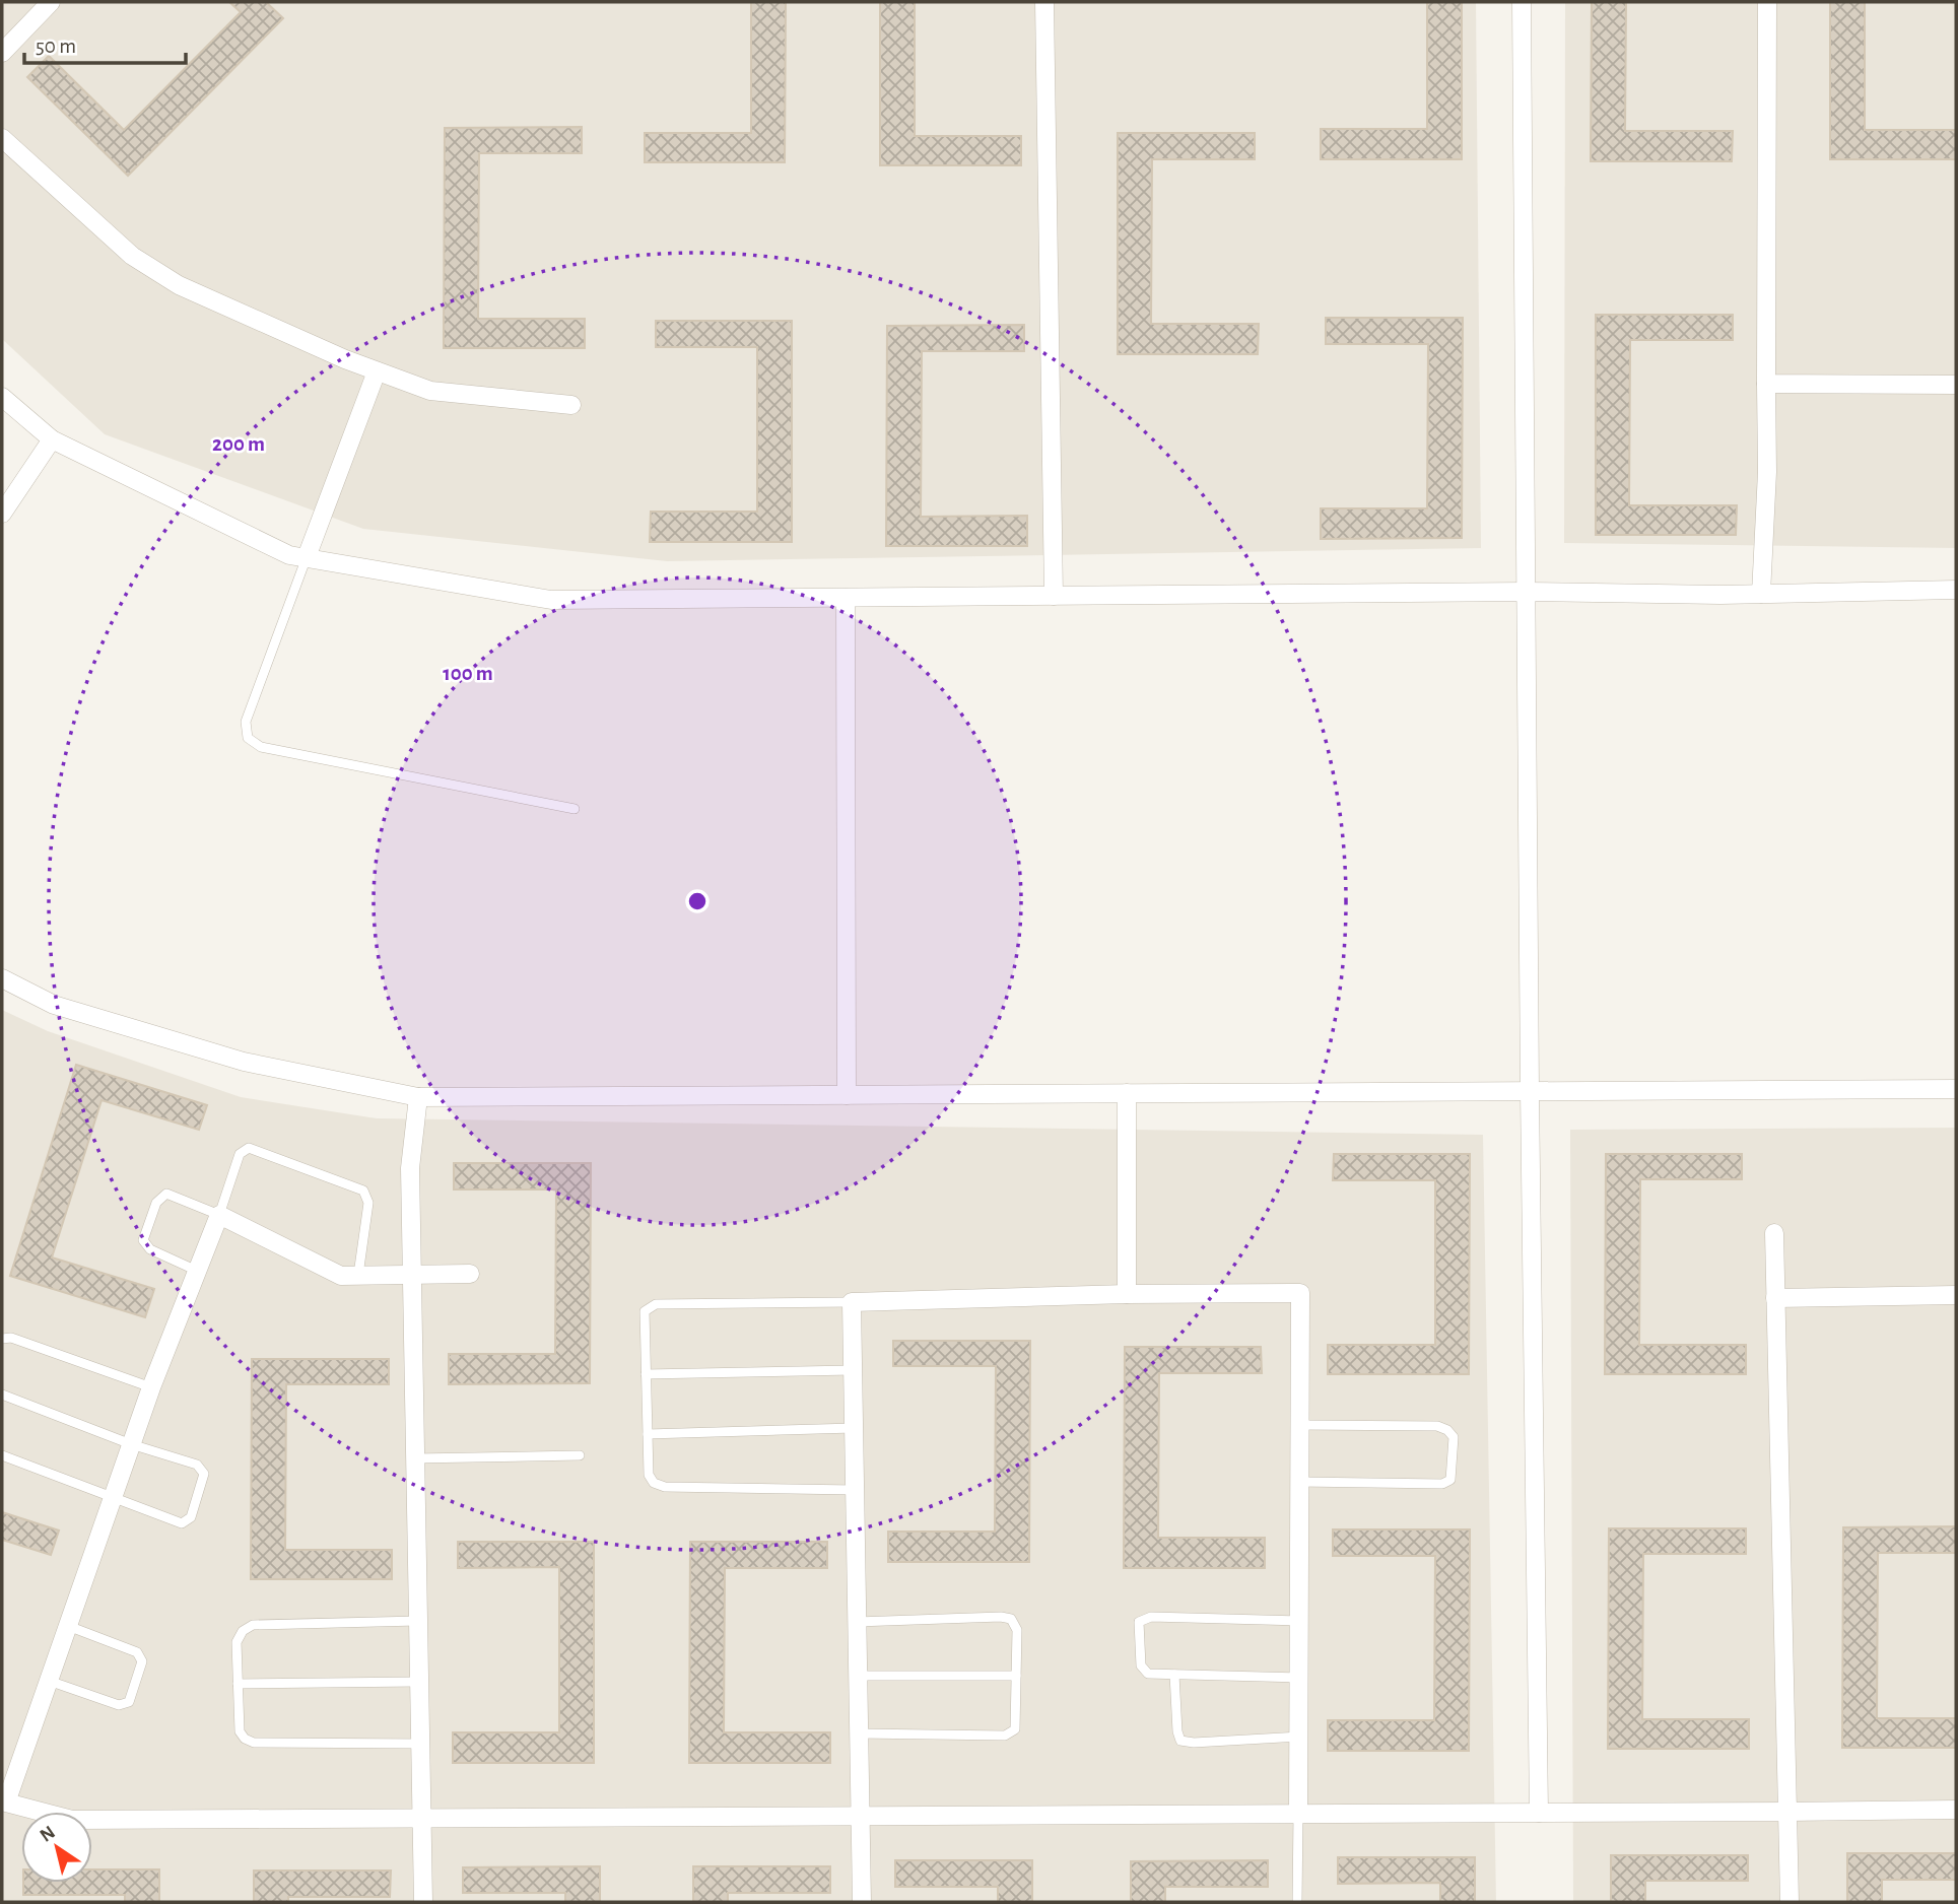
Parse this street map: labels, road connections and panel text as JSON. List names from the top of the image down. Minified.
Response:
{"scale_bar":"50 m","north":"top left","rings":["200 m","100 m"]}
